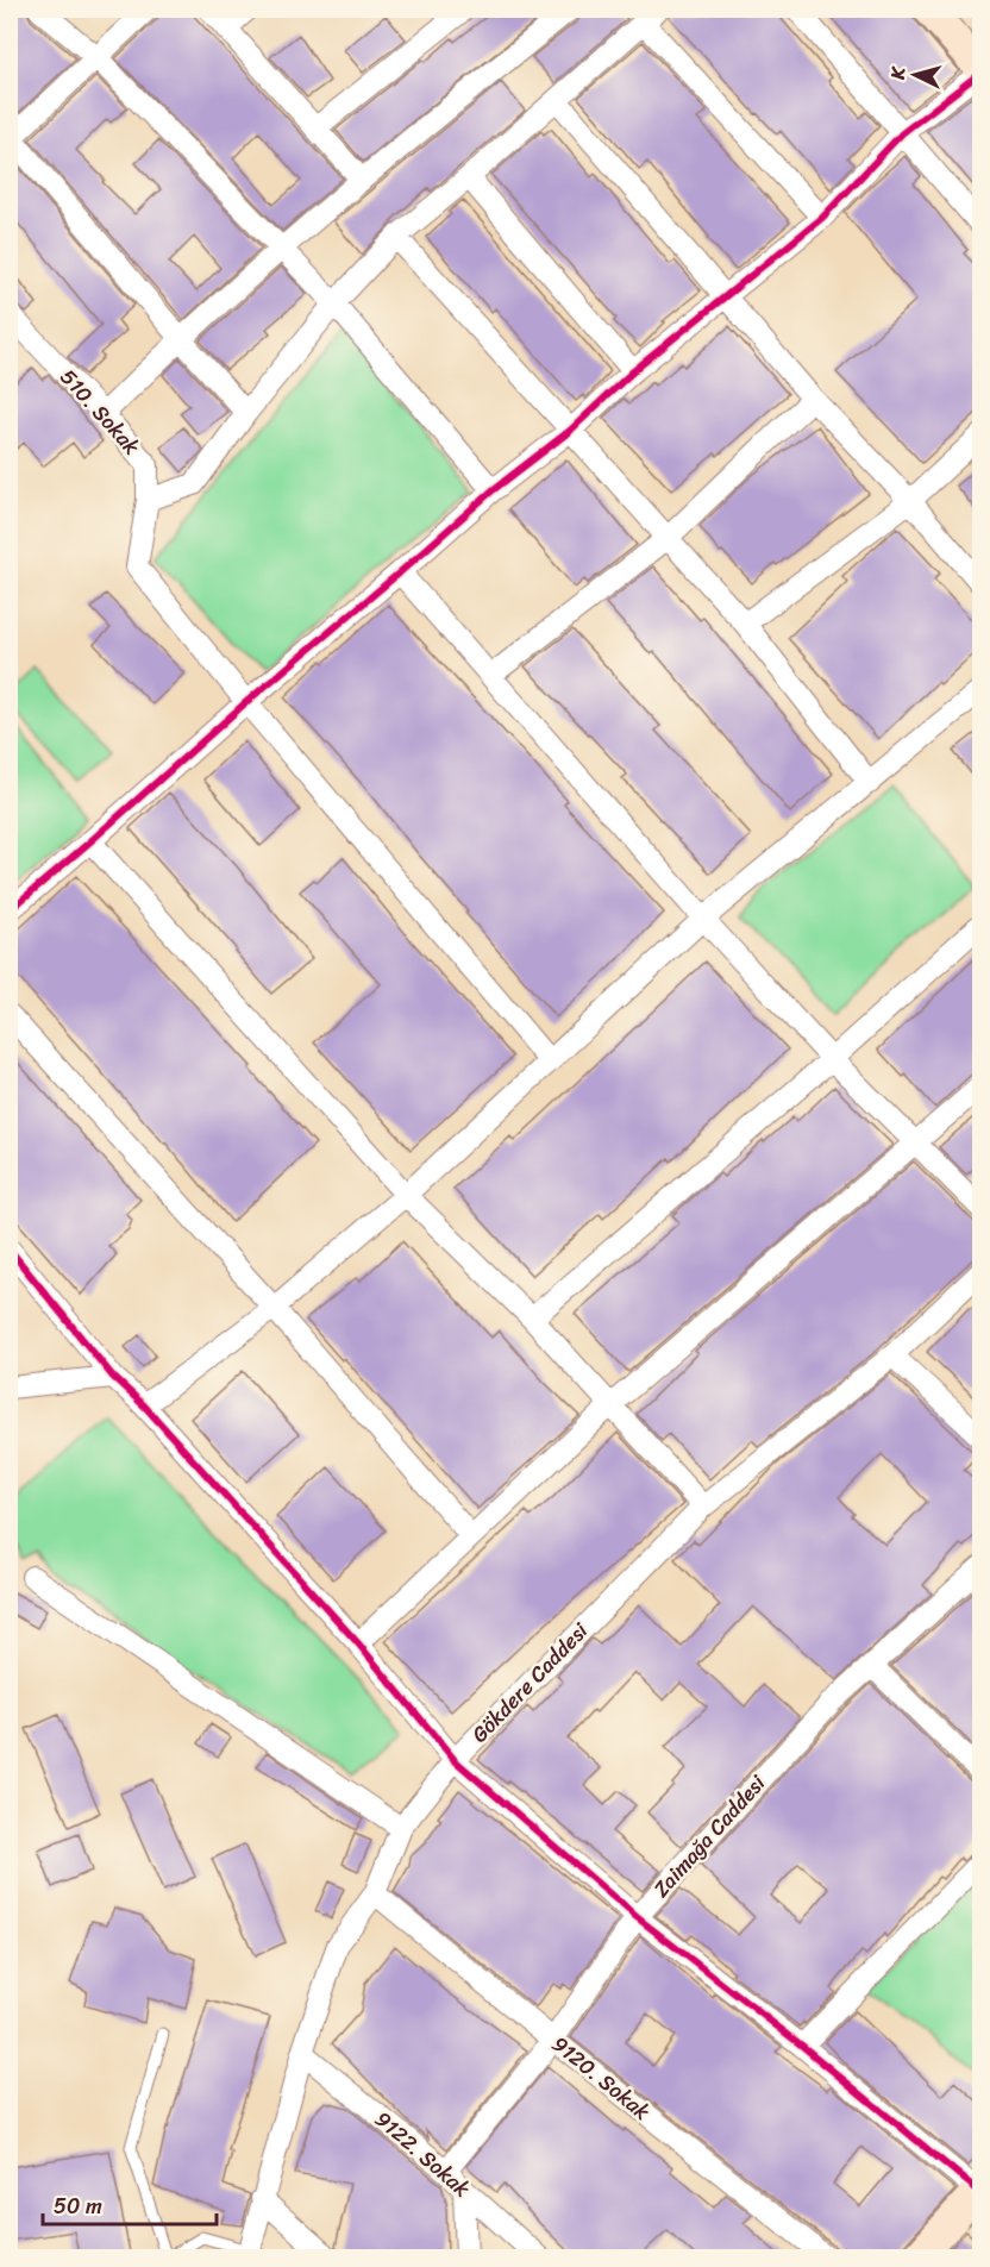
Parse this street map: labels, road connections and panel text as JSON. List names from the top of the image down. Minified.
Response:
{"streets":{"street":["510. Sokak","Gökdere Caddesi","Zaimağa Caddesi","9120. Sokak","9122. Sokak"]},"crossings":[["Gökdere Caddesi","9120. Sokak"],["Gökdere Caddesi","9122. Sokak"],["Zaimağa Caddesi","9120. Sokak"],["Zaimağa Caddesi","9122. Sokak"]],"scale_bar":"50 m","north":"left"}
